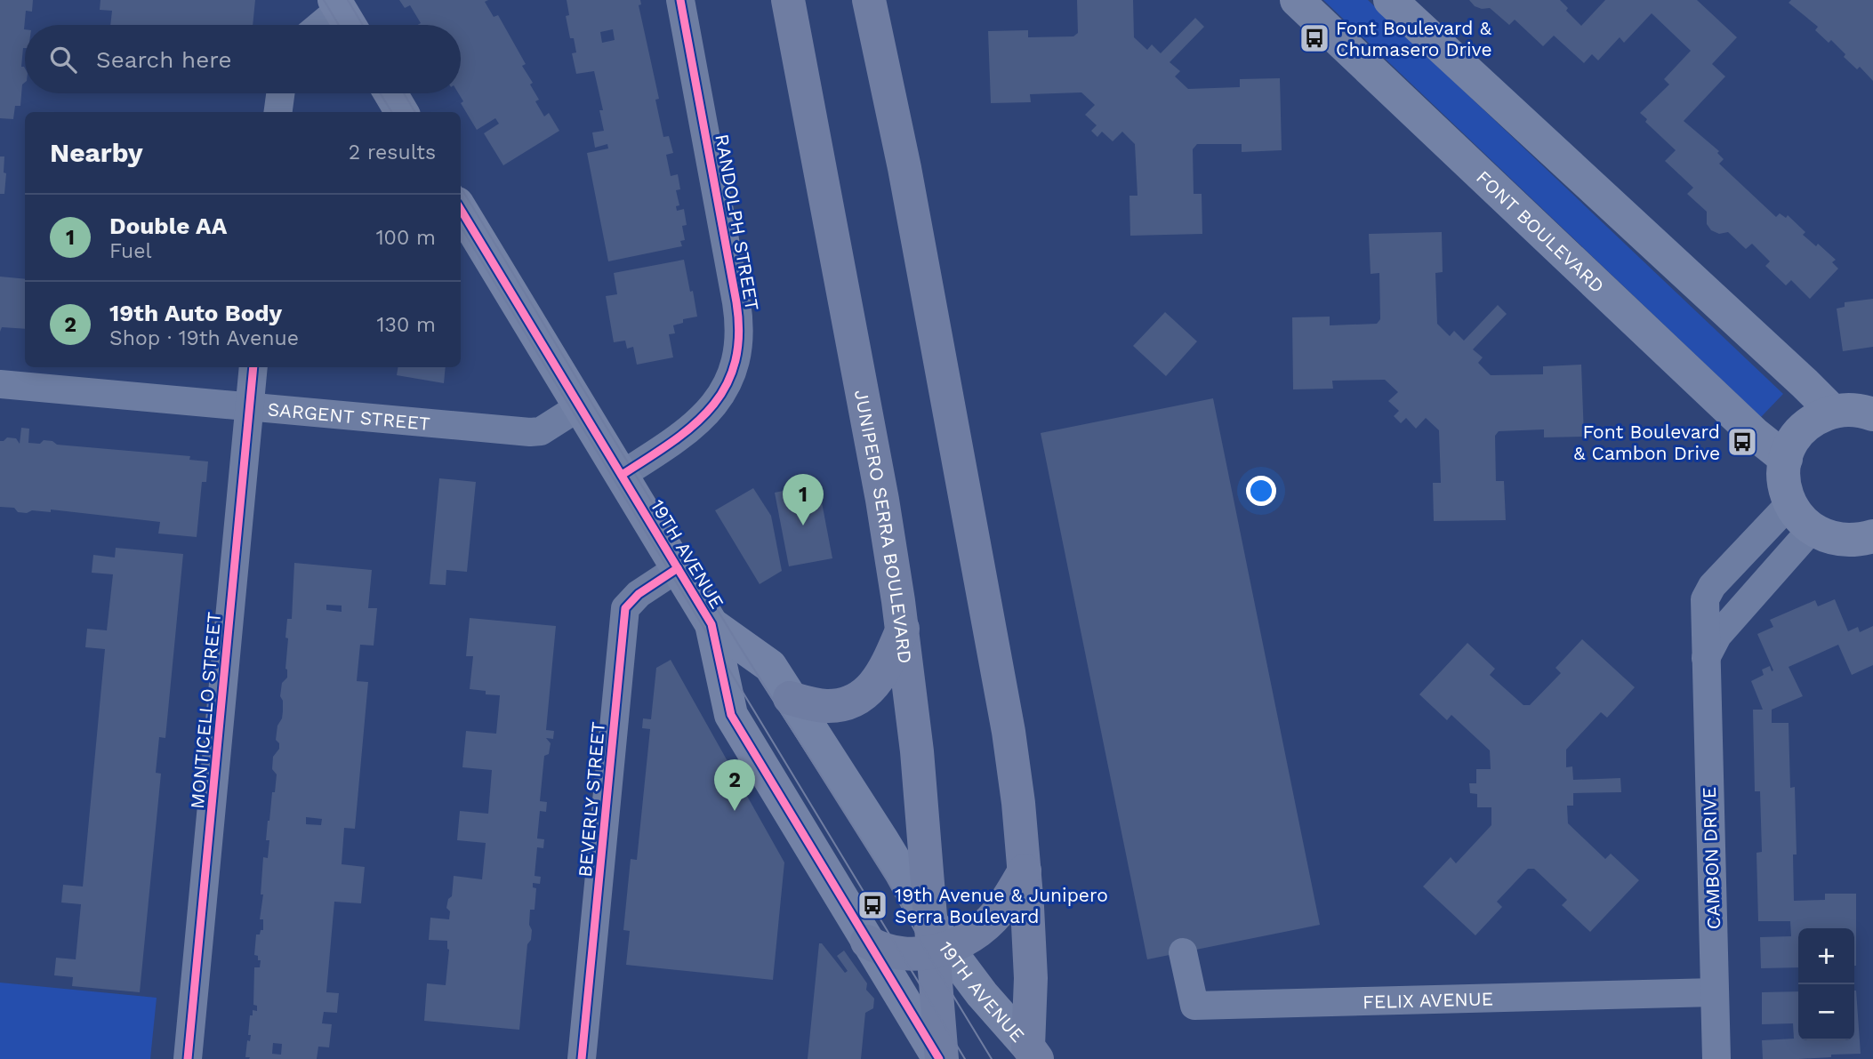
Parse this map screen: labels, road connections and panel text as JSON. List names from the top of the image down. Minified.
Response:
{"streets":{"highway":["JUNIPERO SERRA BOULEVARD"],"street":["RANDOLPH STREET","FONT BOULEVARD","SARGENT STREET","19TH AVENUE","MONTICELLO STREET","BEVERLY STREET","CAMBON DRIVE","FELIX AVENUE"]},"crossings":[["RANDOLPH STREET","19TH AVENUE"],["SARGENT STREET","19TH AVENUE"],["SARGENT STREET","MONTICELLO STREET"],["JUNIPERO SERRA BOULEVARD","19TH AVENUE"],["19TH AVENUE","BEVERLY STREET"],["CAMBON DRIVE","FELIX AVENUE"]],"places":{"bus stop":["Font Boulevard & Chumasero Drive","Font Boulevard & Cambon Drive","19th Avenue & Junipero Serra Boulevard"]},"page":{"search":"Search here","heading":["Nearby","2 results"],"list":[{"mark":"1","name":"Double AA","note":"Fuel","value":"100 m"},{"mark":"2","name":"19th Auto Body","note":"Shop · 19th Avenue","value":"130 m"}],"pins":["1","2"],"map_buttons":["+","−"]}}
